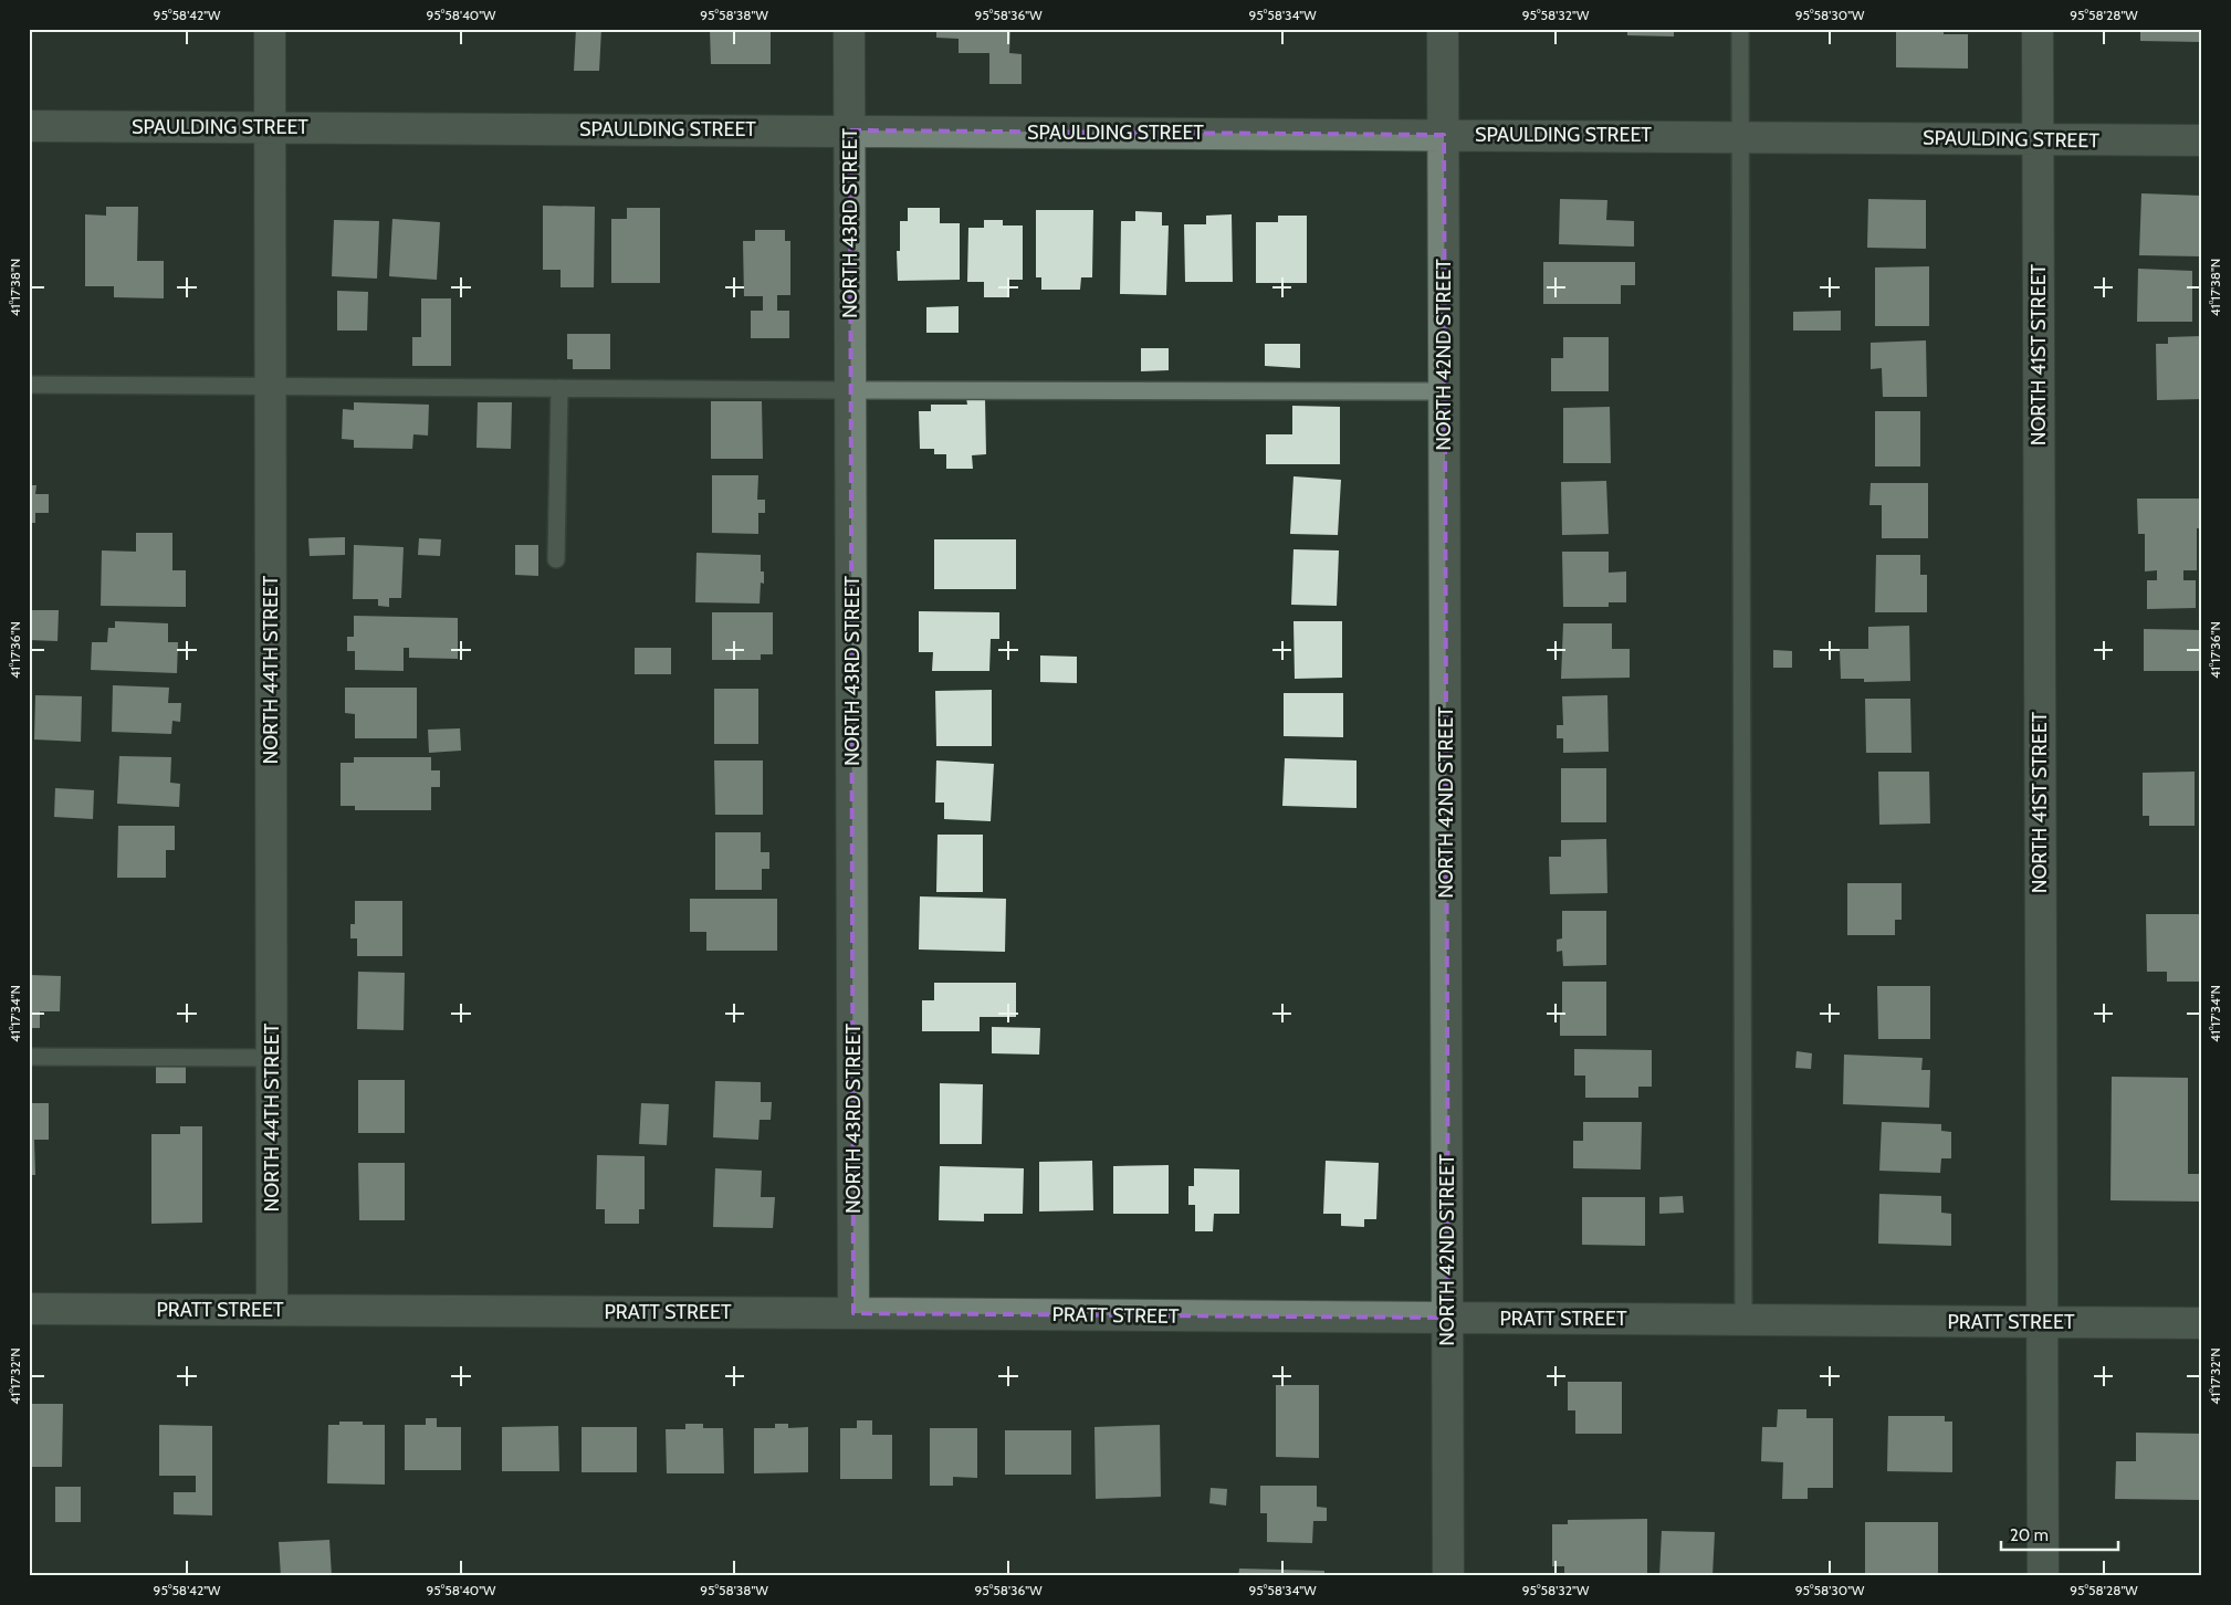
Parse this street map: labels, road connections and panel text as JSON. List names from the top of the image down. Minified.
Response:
{"streets":{"street":["SPAULDING STREET","NORTH 43RD STREET","NORTH 42ND STREET","NORTH 41ST STREET","NORTH 44TH STREET","PRATT STREET"]},"crossings":[["SPAULDING STREET","NORTH 43RD STREET"],["SPAULDING STREET","NORTH 42ND STREET"],["SPAULDING STREET","NORTH 41ST STREET"],["SPAULDING STREET","NORTH 44TH STREET"],["NORTH 43RD STREET","PRATT STREET"],["NORTH 42ND STREET","PRATT STREET"],["NORTH 41ST STREET","PRATT STREET"],["NORTH 44TH STREET","PRATT STREET"]],"scale_bar":"20 m","coordinates":["95°58'42\"W","95°58'40\"W","95°58'38\"W","95°58'36\"W","95°58'34\"W","95°58'32\"W","95°58'30\"W","95°58'28\"W","41°17'38\"N","41°17'36\"N","41°17'34\"N","41°17'32\"N"]}
